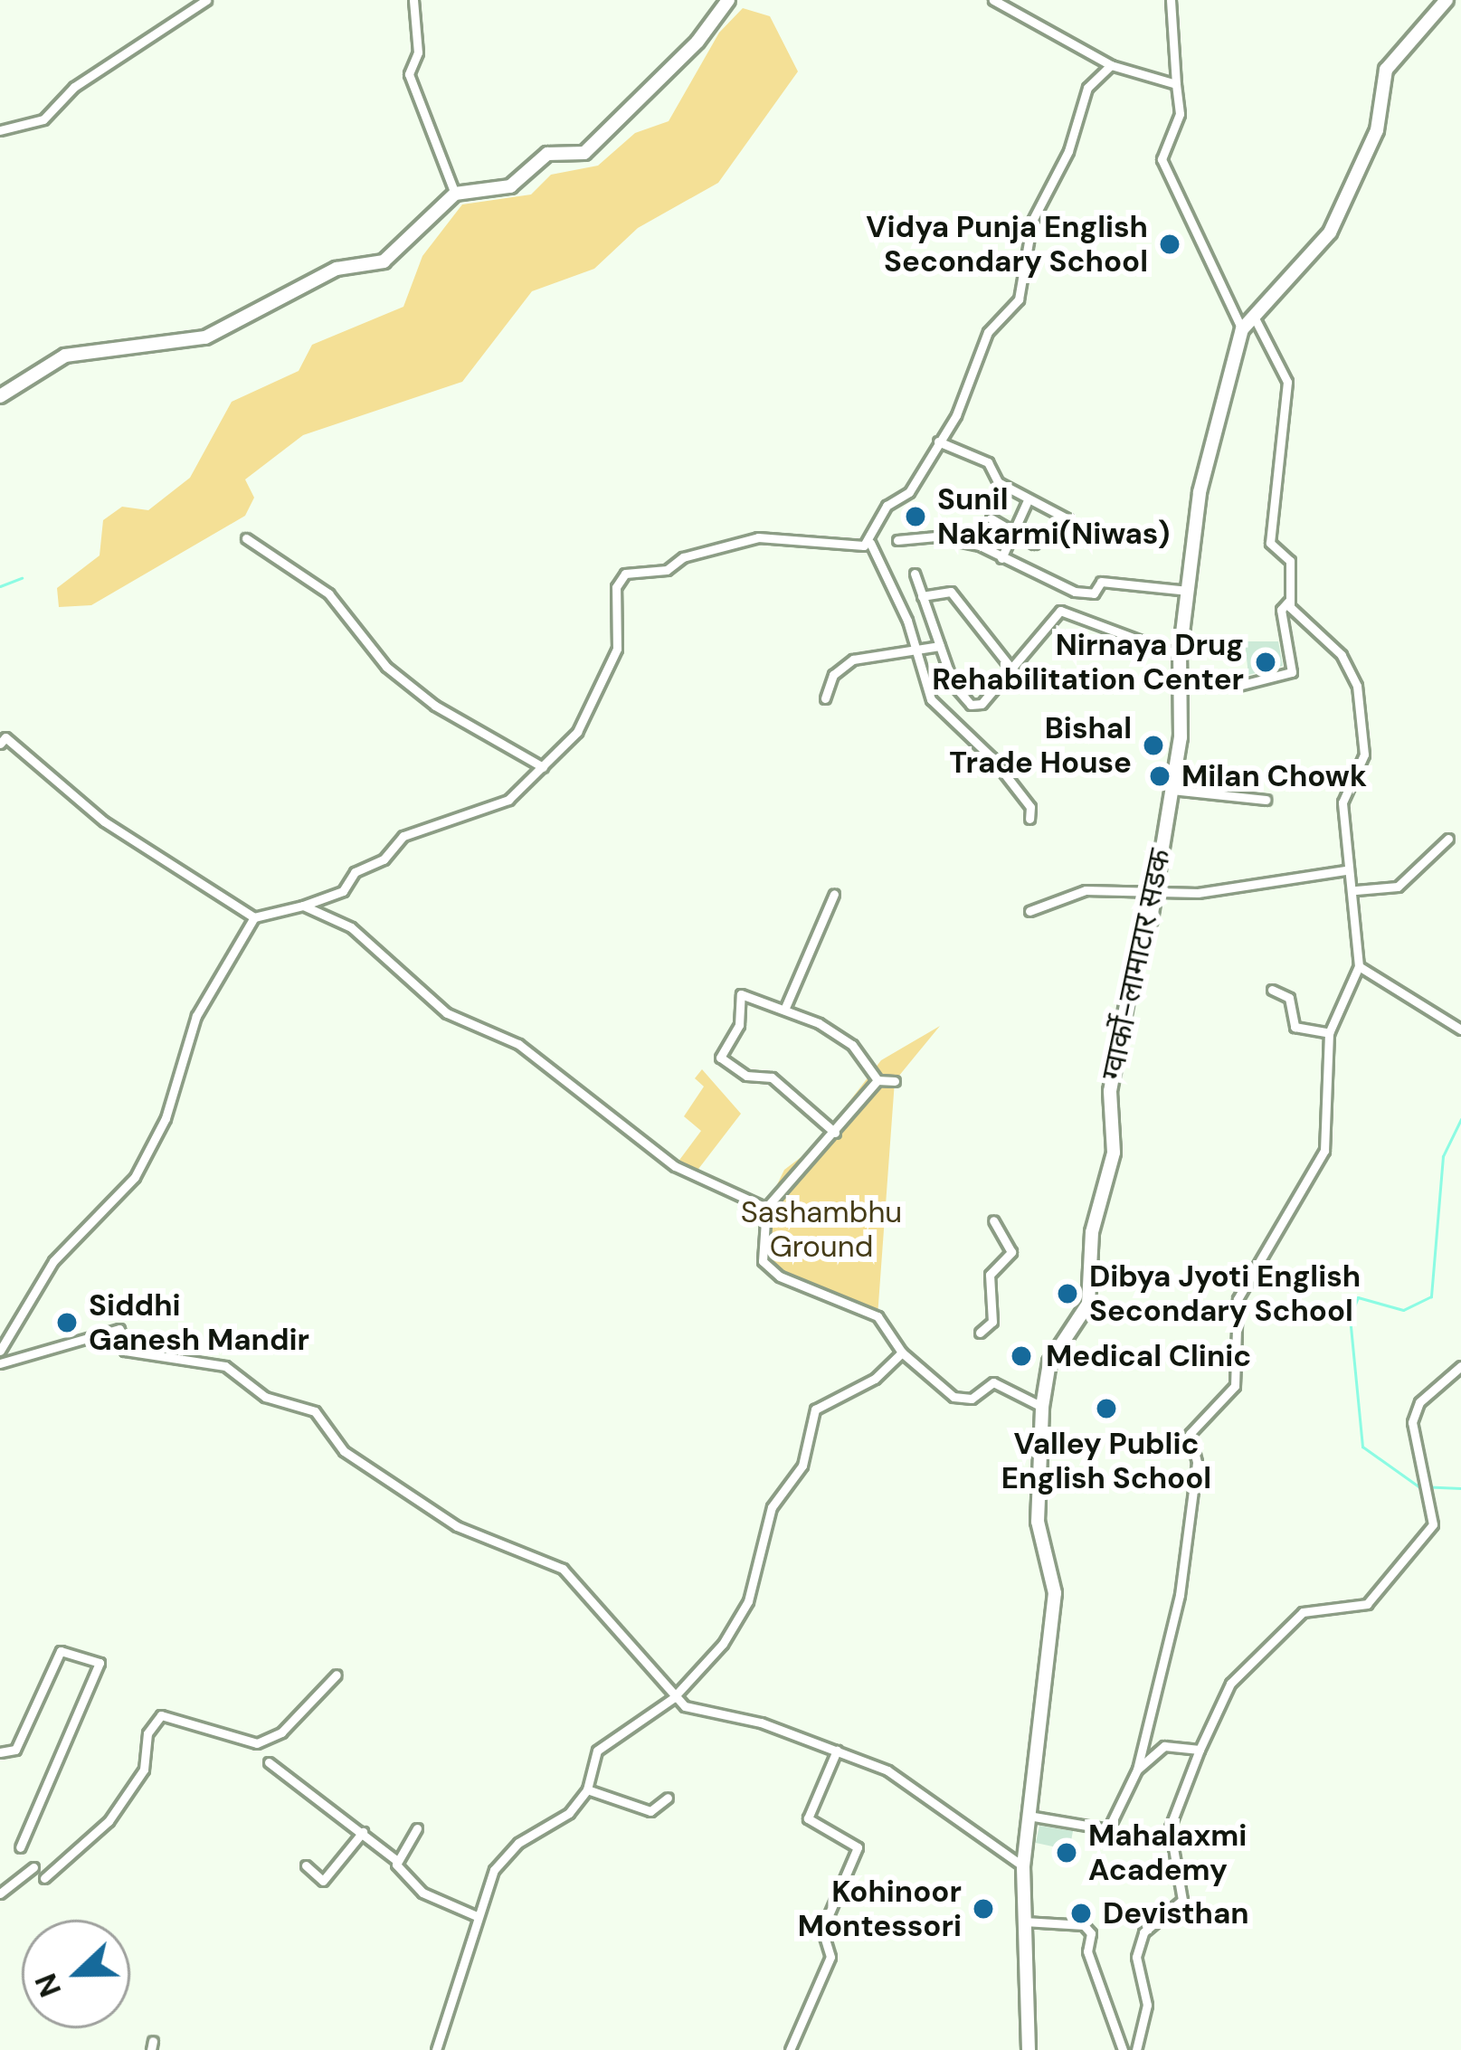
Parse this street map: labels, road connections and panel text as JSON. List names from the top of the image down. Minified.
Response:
{"streets":{"main road":["ग्वार्को-लामाटार सडक"]},"parks":["Sashambhu Ground"],"places":["Vidya Punja English Secondary School","Sunil Nakarmi(Niwas)","Nirnaya Drug Rehabilitation Center","Bishal Trade House","Milan Chowk","Dibya Jyoti English Secondary School","Siddhi Ganesh Mandir","Medical Clinic","Valley Public English School","Mahalaxmi Academy","Kohinoor Montessori","Devisthan"],"north":"left"}
